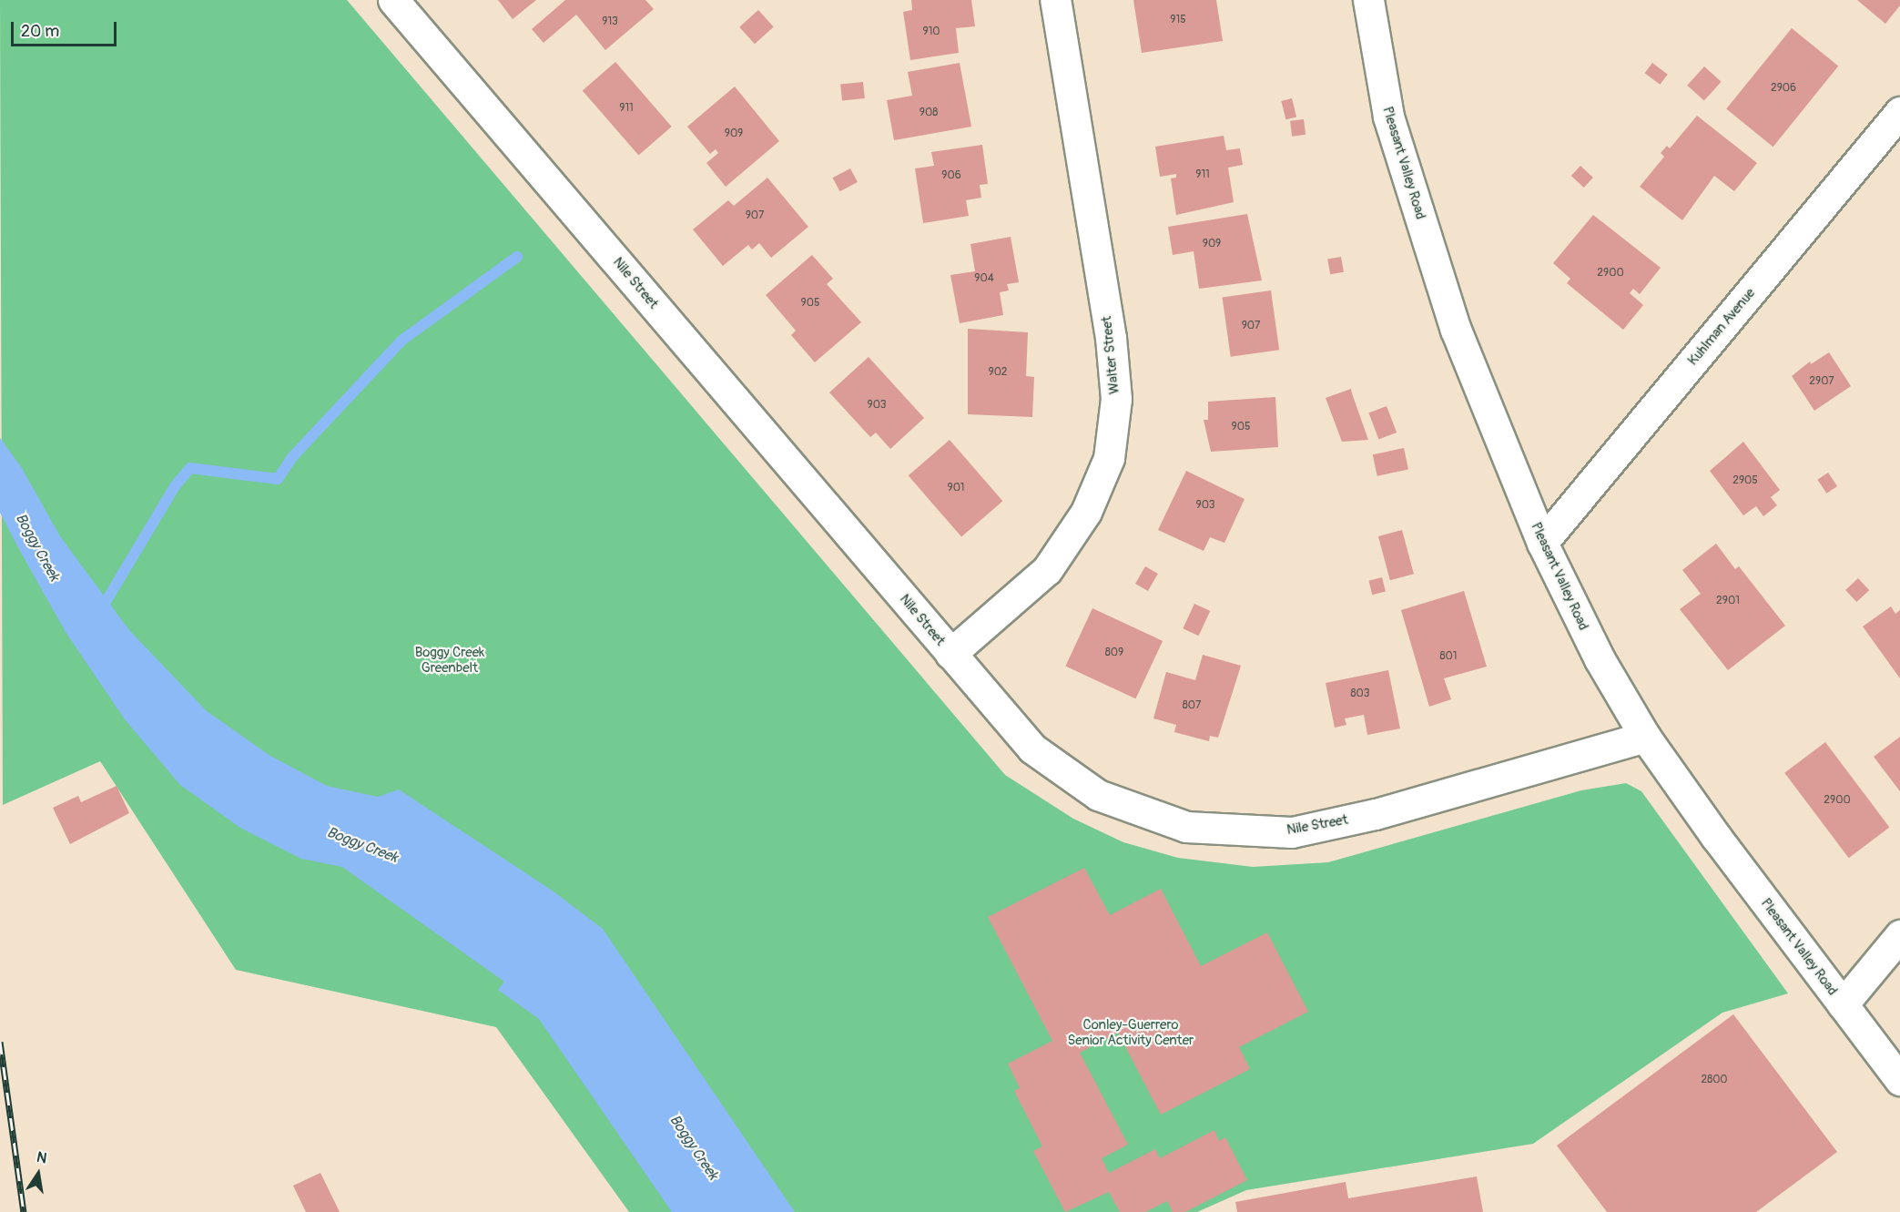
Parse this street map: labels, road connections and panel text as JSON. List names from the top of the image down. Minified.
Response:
{"streets":{"street":["Pleasant Valley Road","Nile Street","Kuhlman Avenue","Walter Street"]},"crossings":[["Pleasant Valley Road","Nile Street"],["Pleasant Valley Road","Kuhlman Avenue"],["Nile Street","Walter Street"]],"water":["Boggy Creek"],"parks":["Boggy Creek Greenbelt","Conley-Guerrero Senior Activity Center"],"house_numbers":["915","913","910","2906","911","908","909","911","906","907","909","2900","904","905","907","902","2907","903","905","2905","901","903","2901","809","801","803","807","2900","2800"],"scale_bar":"20 m","north":"top"}
